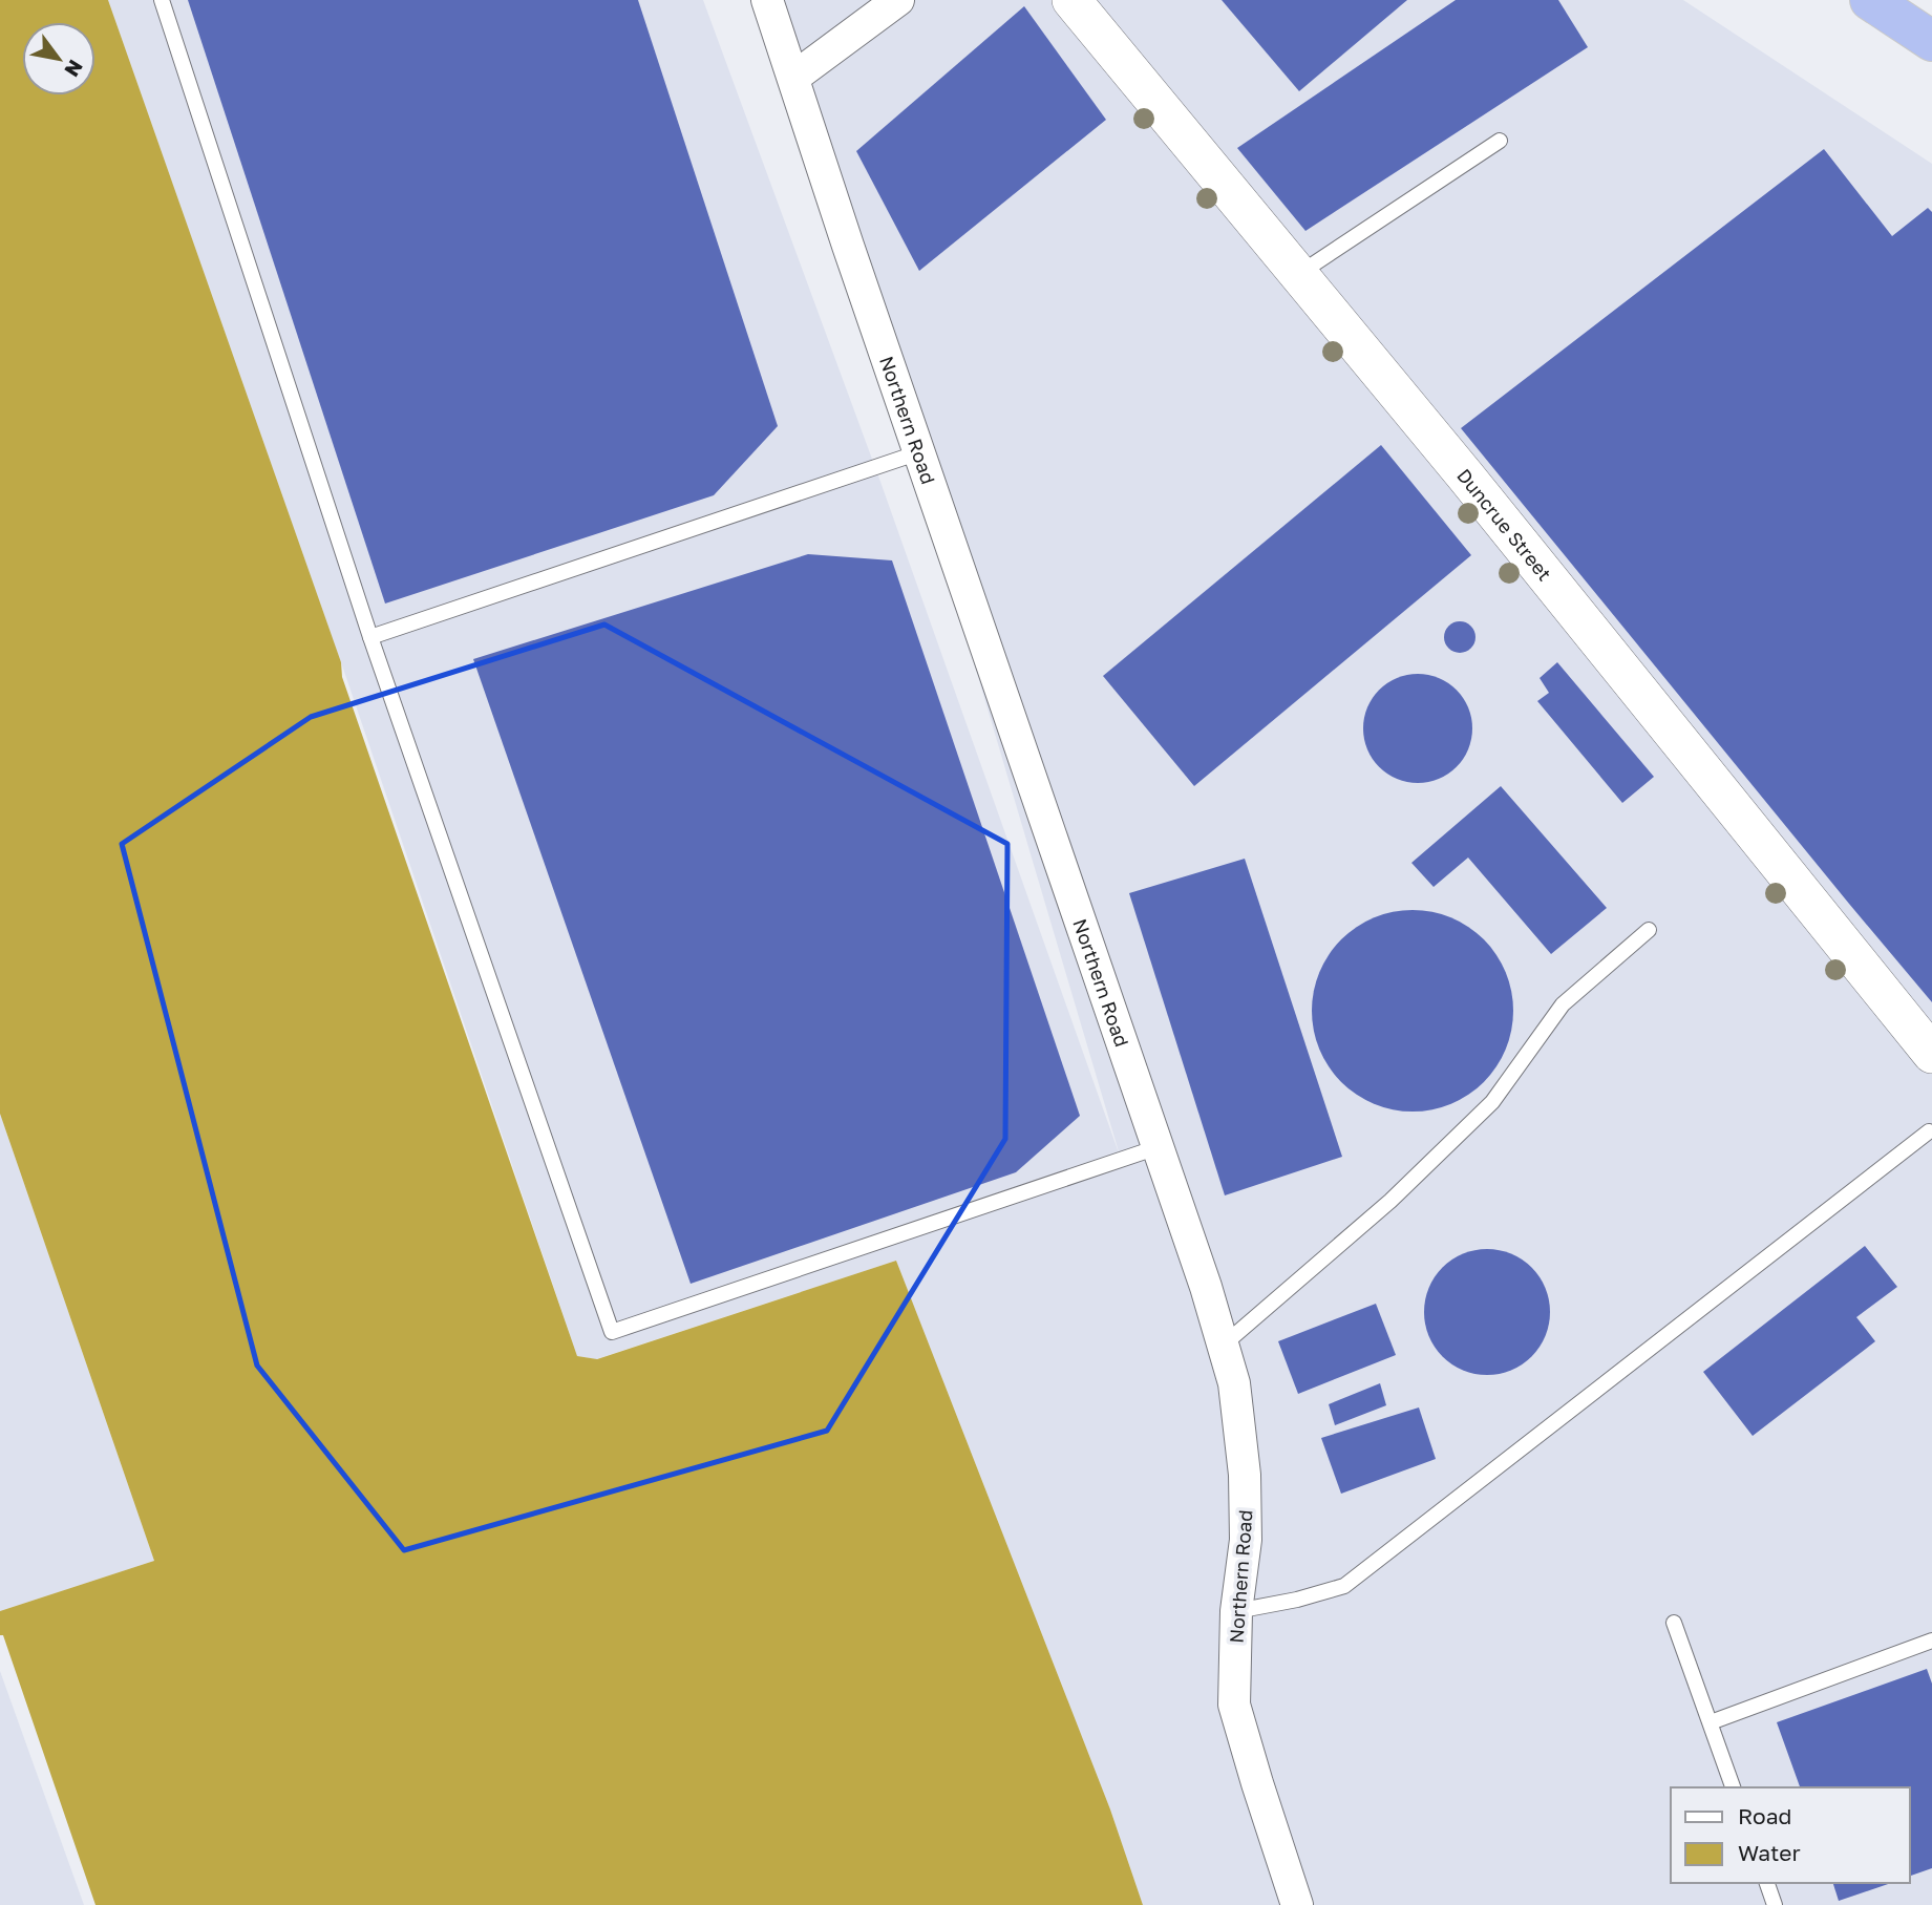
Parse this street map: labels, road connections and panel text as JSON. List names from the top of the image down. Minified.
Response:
{"streets":{"street":["Northern Road","Duncrue Street"]},"legend":["Road","Water"],"north":"bottom right"}
